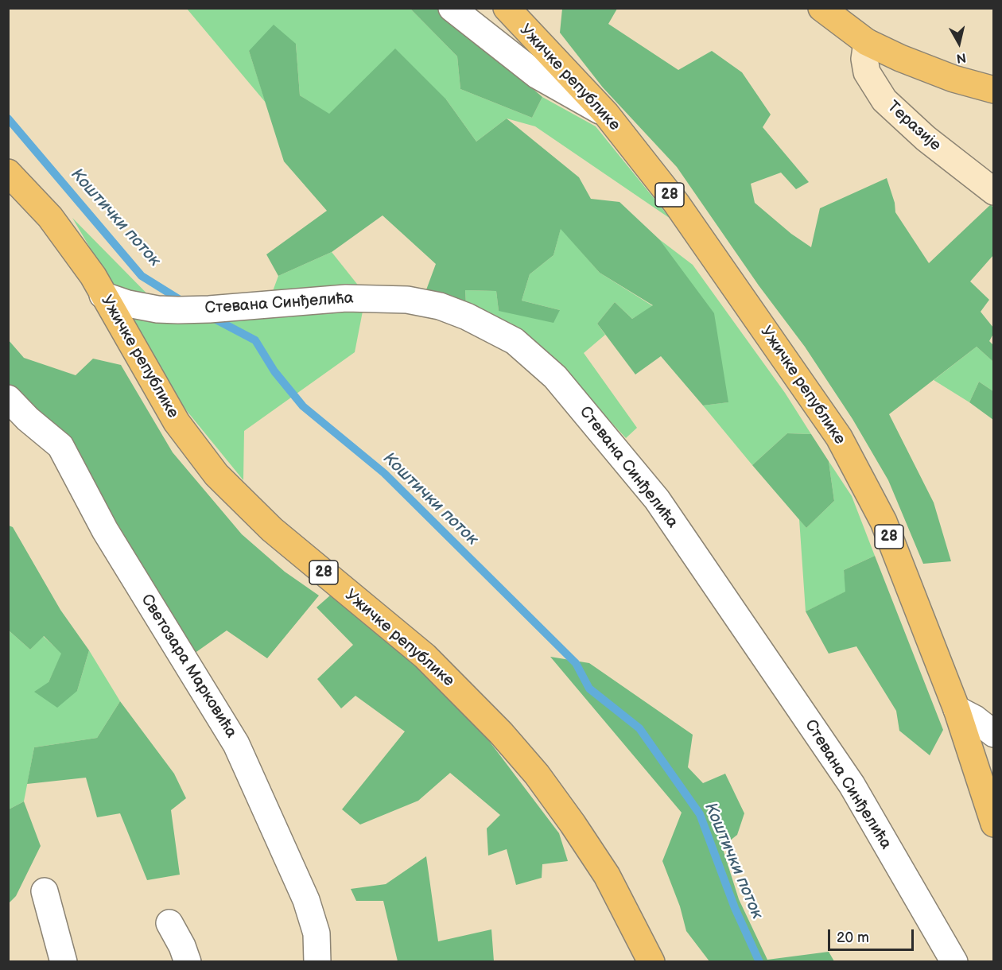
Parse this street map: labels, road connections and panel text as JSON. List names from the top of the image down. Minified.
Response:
{"streets":{"main road":["Ужичке републике","28"],"street":["Теразије","Стевана Синђелића","Светозара Марковића"]},"crossings":[["Ужичке републике","Стевана Синђелића"]],"water":["Коштички поток"],"scale_bar":"20 m","north":"bottom"}
